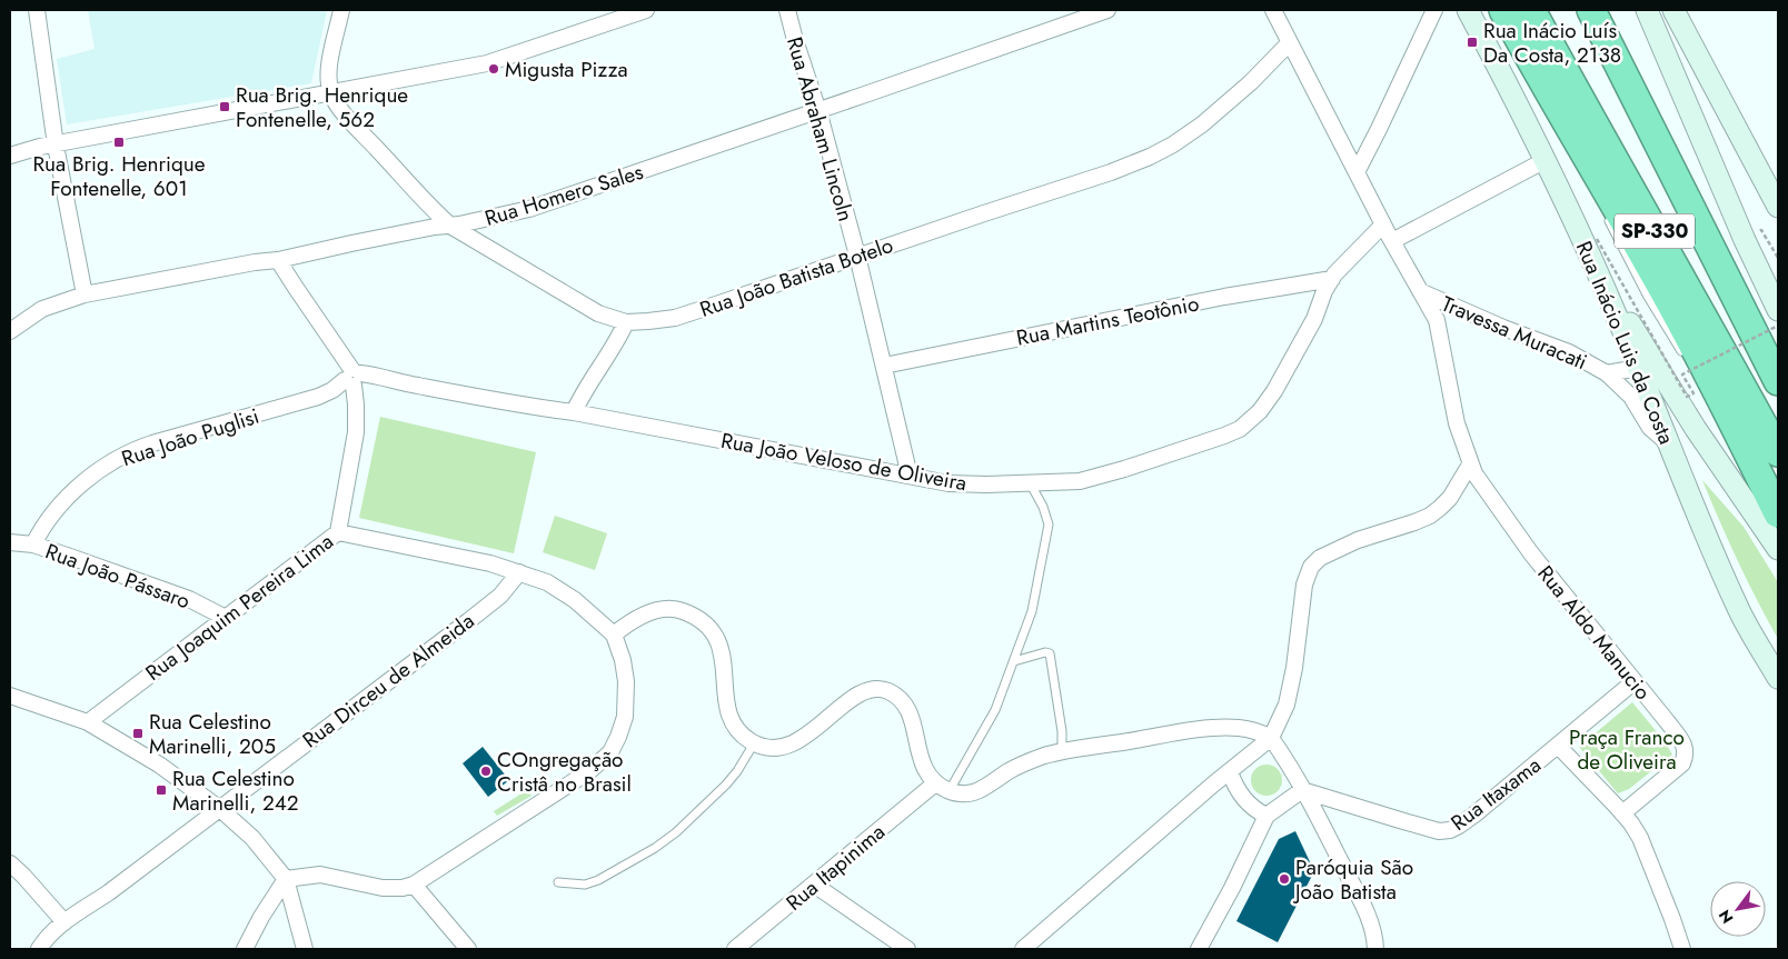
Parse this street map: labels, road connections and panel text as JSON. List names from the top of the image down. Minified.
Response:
{"streets":{"highway":["SP-330"],"main road":["Rua Inácio Luis da Costa"],"street":["Rua Abraham Lincoln","Rua Homero Sales","Rua João Batista Botelo","Rua Martins Teotônio","Travessa Muracati","Rua João Puglisi","Rua João Veloso de Oliveira","Rua João Pássaro","Rua Joaquim Pereira Lima","Rua Aldo Manucio","Rua Dirceu de Almeida","Rua Itaxama","Rua Itapinima"]},"crossings":[["Rua Abraham Lincoln","Rua Homero Sales"],["Rua Abraham Lincoln","Rua João Batista Botelo"],["Rua Abraham Lincoln","Rua Martins Teotônio"],["Rua Abraham Lincoln","Rua João Veloso de Oliveira"],["Rua Homero Sales","Rua João Batista Botelo"],["Rua João Batista Botelo","Rua Aldo Manucio"],["Rua Martins Teotônio","Rua João Veloso de Oliveira"],["Travessa Muracati","Rua Inácio Luis da Costa"],["Travessa Muracati","Rua Aldo Manucio"],["Rua João Puglisi","Rua João Veloso de Oliveira"],["Rua João Puglisi","Rua João Pássaro"],["Rua João Veloso de Oliveira","Rua Aldo Manucio"],["Rua João Pássaro","Rua Joaquim Pereira Lima"],["Rua Joaquim Pereira Lima","Rua Dirceu de Almeida"],["Rua Aldo Manucio","Rua Itaxama"]],"parks":["Praça Franco de Oliveira"],"places":{"transit":["Rua Inácio Luís Da Costa, 2138","Rua Brig. Henrique Fontenelle, 562","Rua Brig. Henrique Fontenelle, 601","Rua Celestino Marinelli, 205","Rua Celestino Marinelli, 242"],"other":["Migusta Pizza","COngregação Cristâ no Brasil","Paróquia São João Batista"]},"north":"bottom left"}
